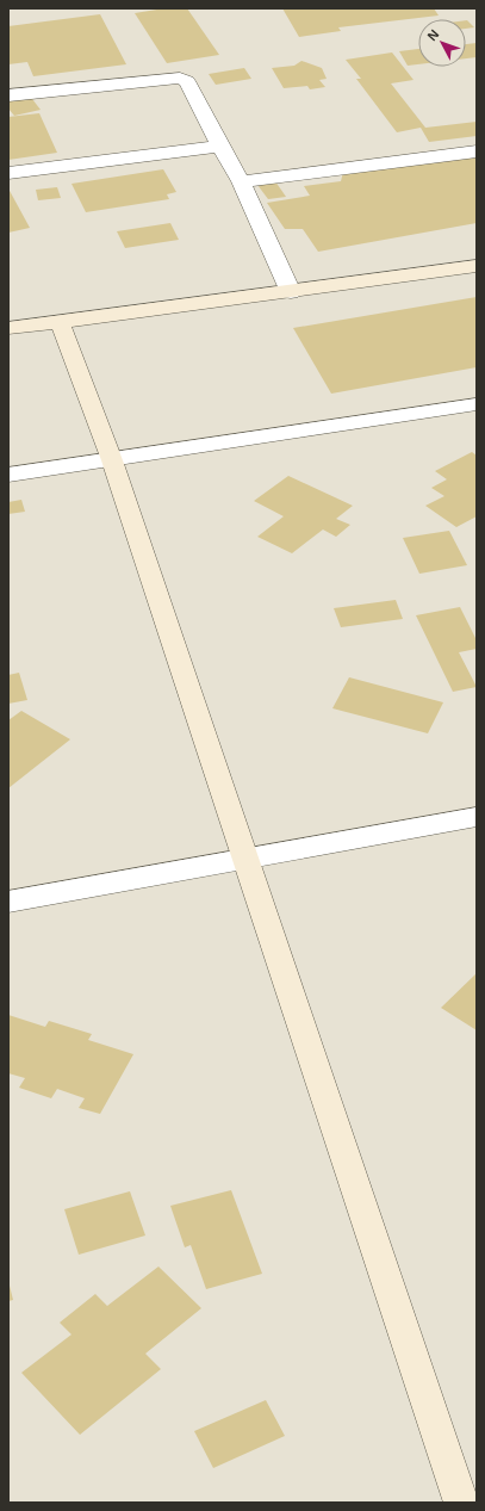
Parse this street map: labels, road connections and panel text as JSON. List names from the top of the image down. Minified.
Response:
{"north":"top left"}
